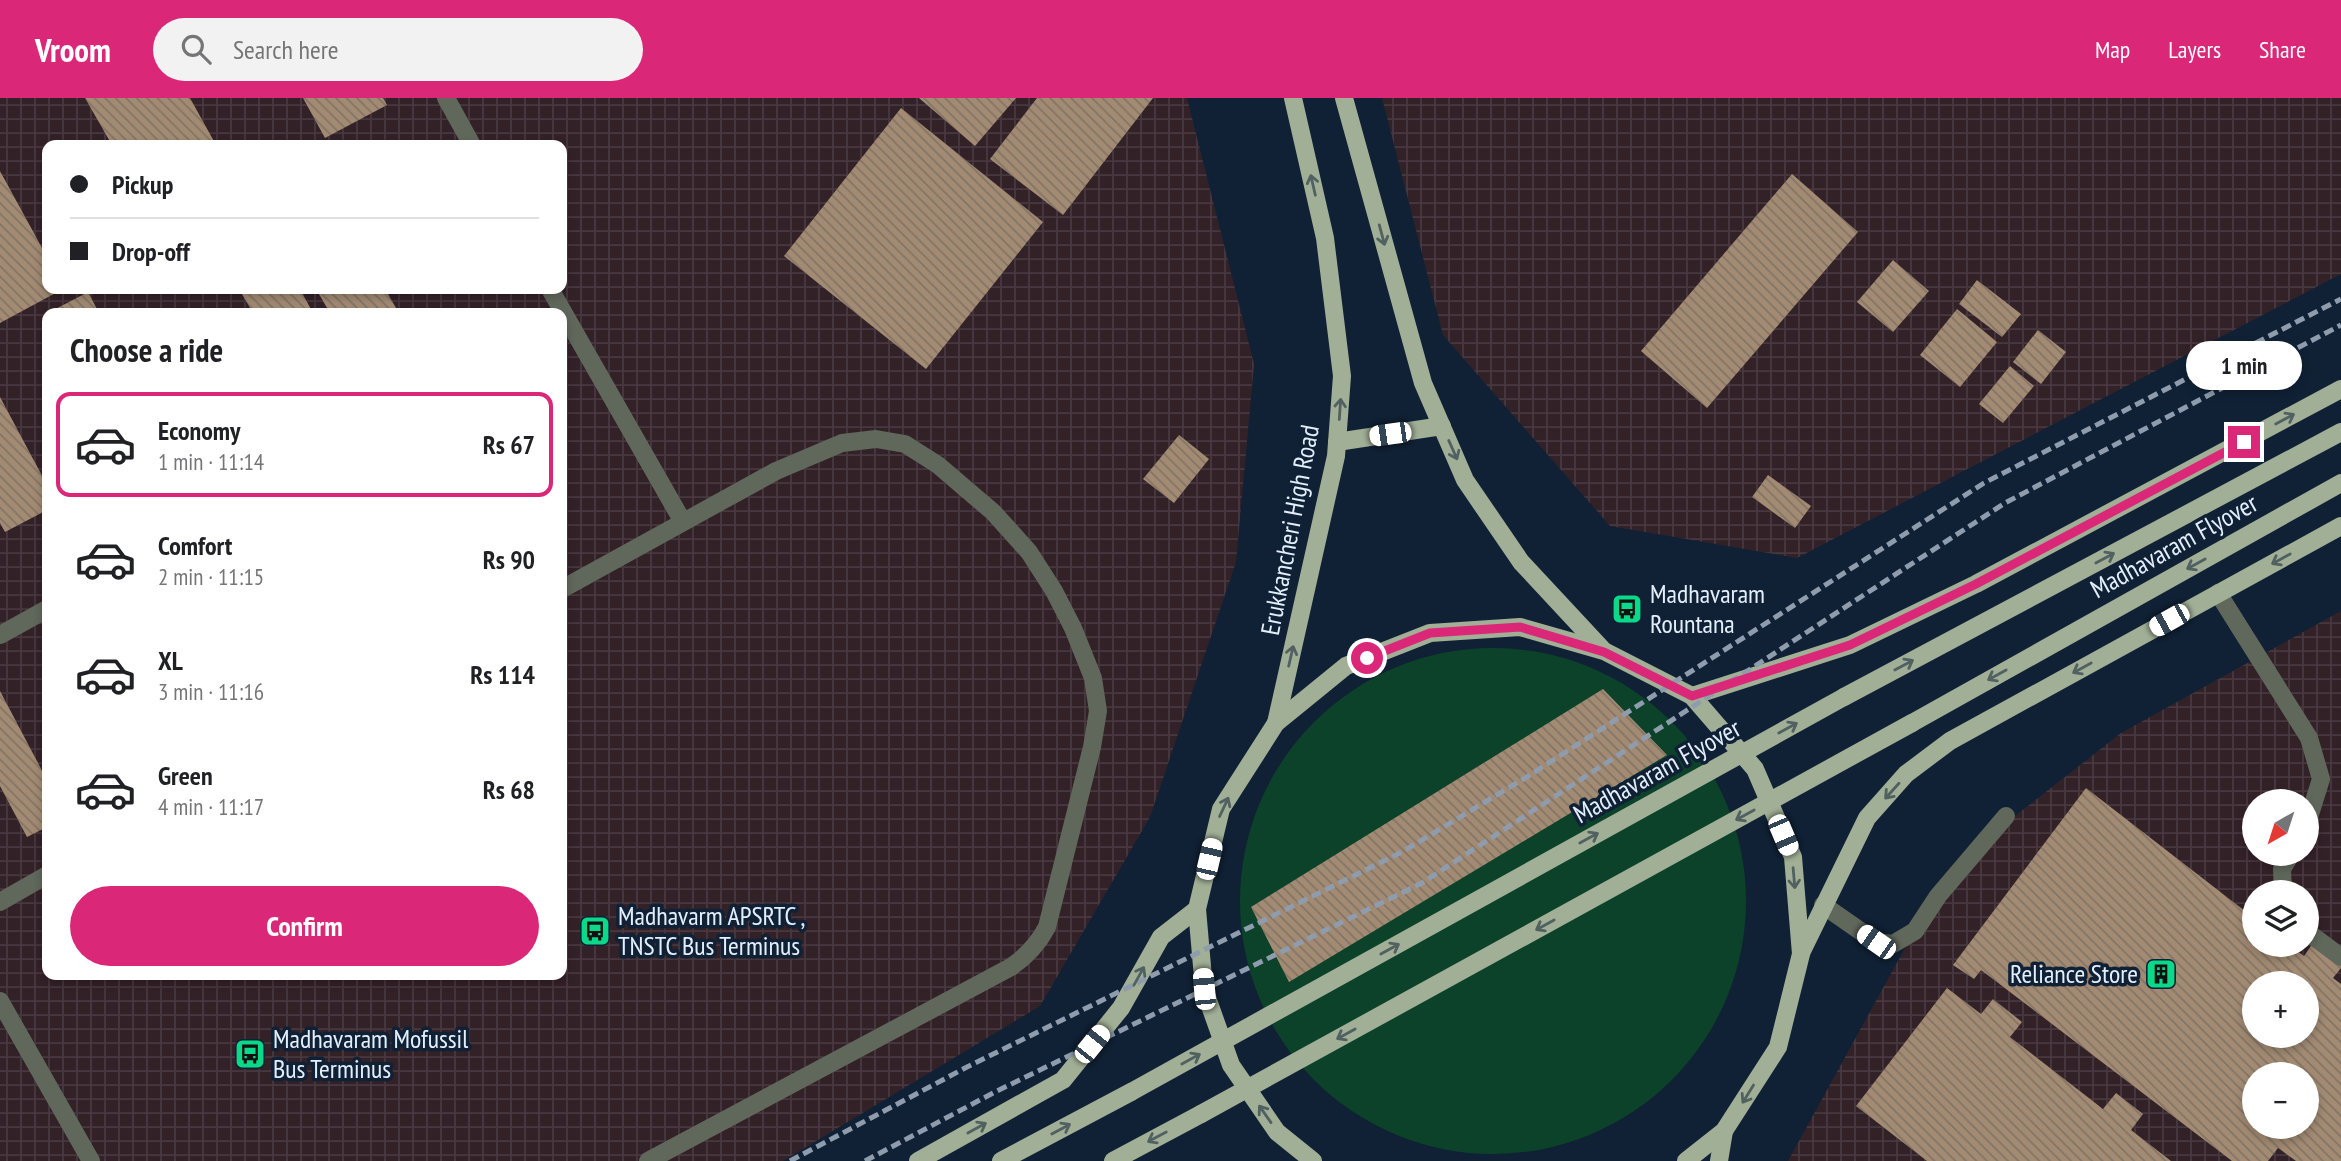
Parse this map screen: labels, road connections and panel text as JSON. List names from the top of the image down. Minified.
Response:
{"streets":{"main road":["Erukkancheri High Road","Madhavaram Flyover"]},"places":{"bus stop":["Madhavaram Rountana","Madhavarm APSRTC , TNSTC Bus Terminus","Madhavaram Mofussil Bus Terminus"],"building":["Reliance Store"]},"north":"bottom left","page":{"header":"Vroom","search":"Search here","nav":["Map","Layers","Share"],"banner":["Pickup","Drop-off"],"heading":"Choose a ride","bubble":"1 min","list":[{"name":"Economy","note":"1 min · 11:14","value":"Rs 67"},{"name":"Comfort","note":"2 min · 11:15","value":"Rs 90"},{"name":"XL","note":"3 min · 11:16","value":"Rs 114"},{"name":"Green","note":"4 min · 11:17","value":"Rs 68"}],"map_buttons":["+","−"],"buttons":"Confirm"}}
